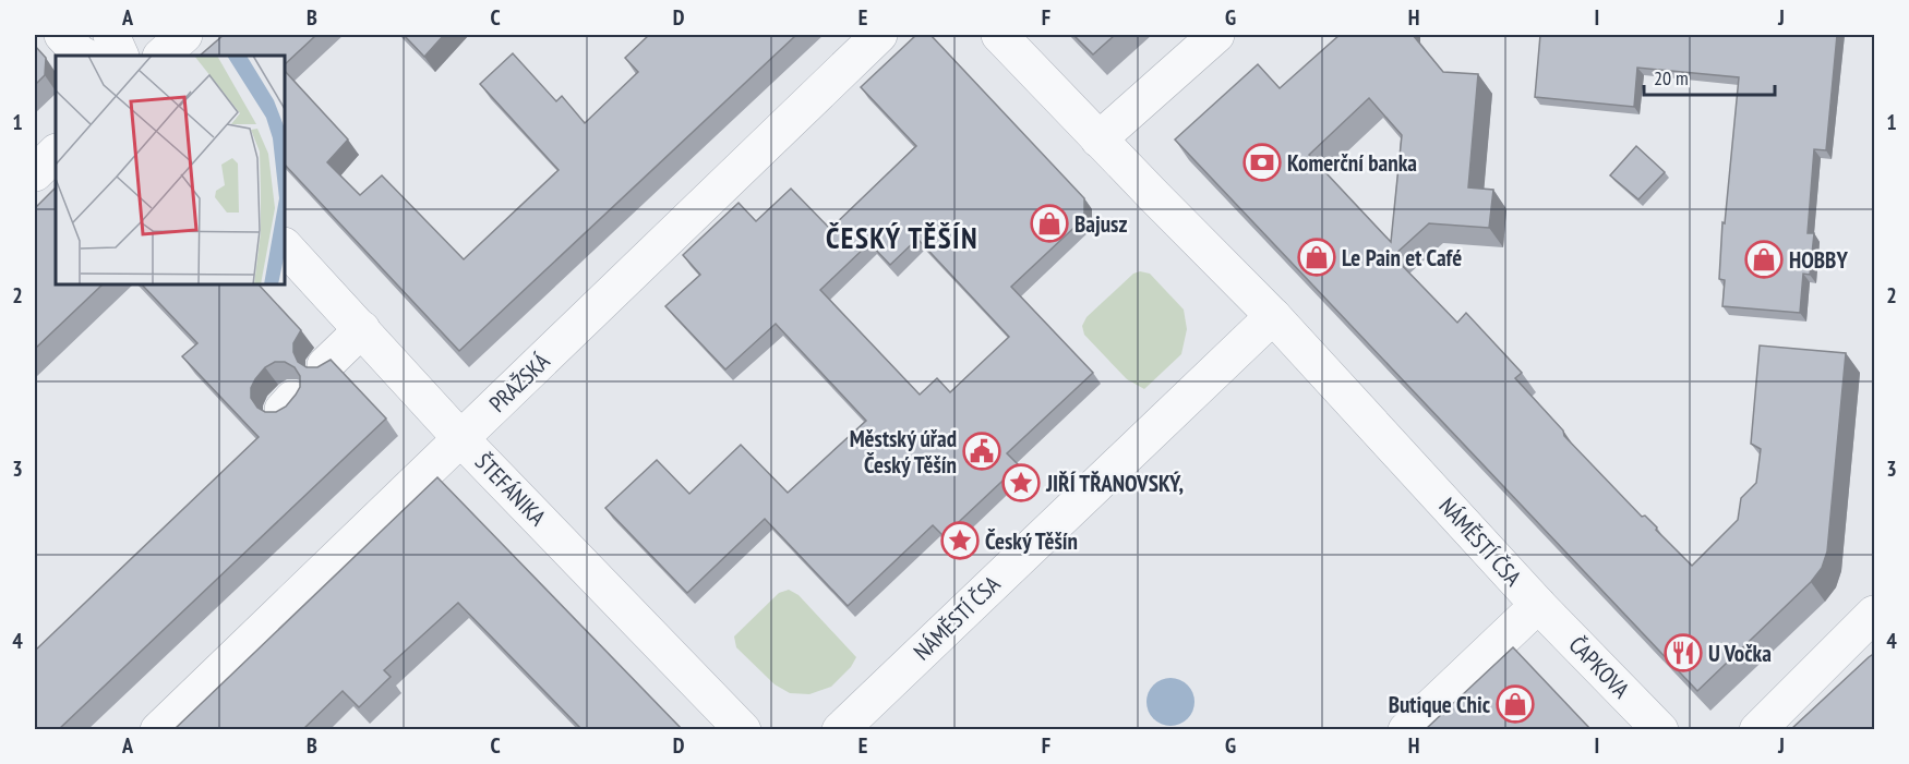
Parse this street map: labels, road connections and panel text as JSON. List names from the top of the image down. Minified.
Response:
{"streets":{"street":["PRAŽSKÁ","ŠTEFÁNIKA","NÁMĚSTÍ ČSA","ČAPKOVA"]},"crossings":[["PRAŽSKÁ","ŠTEFÁNIKA"],["NÁMĚSTÍ ČSA","ČAPKOVA"]],"districts":["ČESKÝ TĚŠÍN"],"places":{"bank":["Komerční banka"],"shop":["Bajusz","Le Pain et Café","HOBBY","Butique Chic"],"public building":["Městský úřad Český Těšín"],"place":["JIŘÍ TŘANOVSKÝ,","Český Těšín"],"restaurant":["U Vočka"]},"scale_bar":"20 m","grid":{"columns":["A","B","C","D","E","F","G","H","I","J"],"rows":["1","2","3","4"]}}
